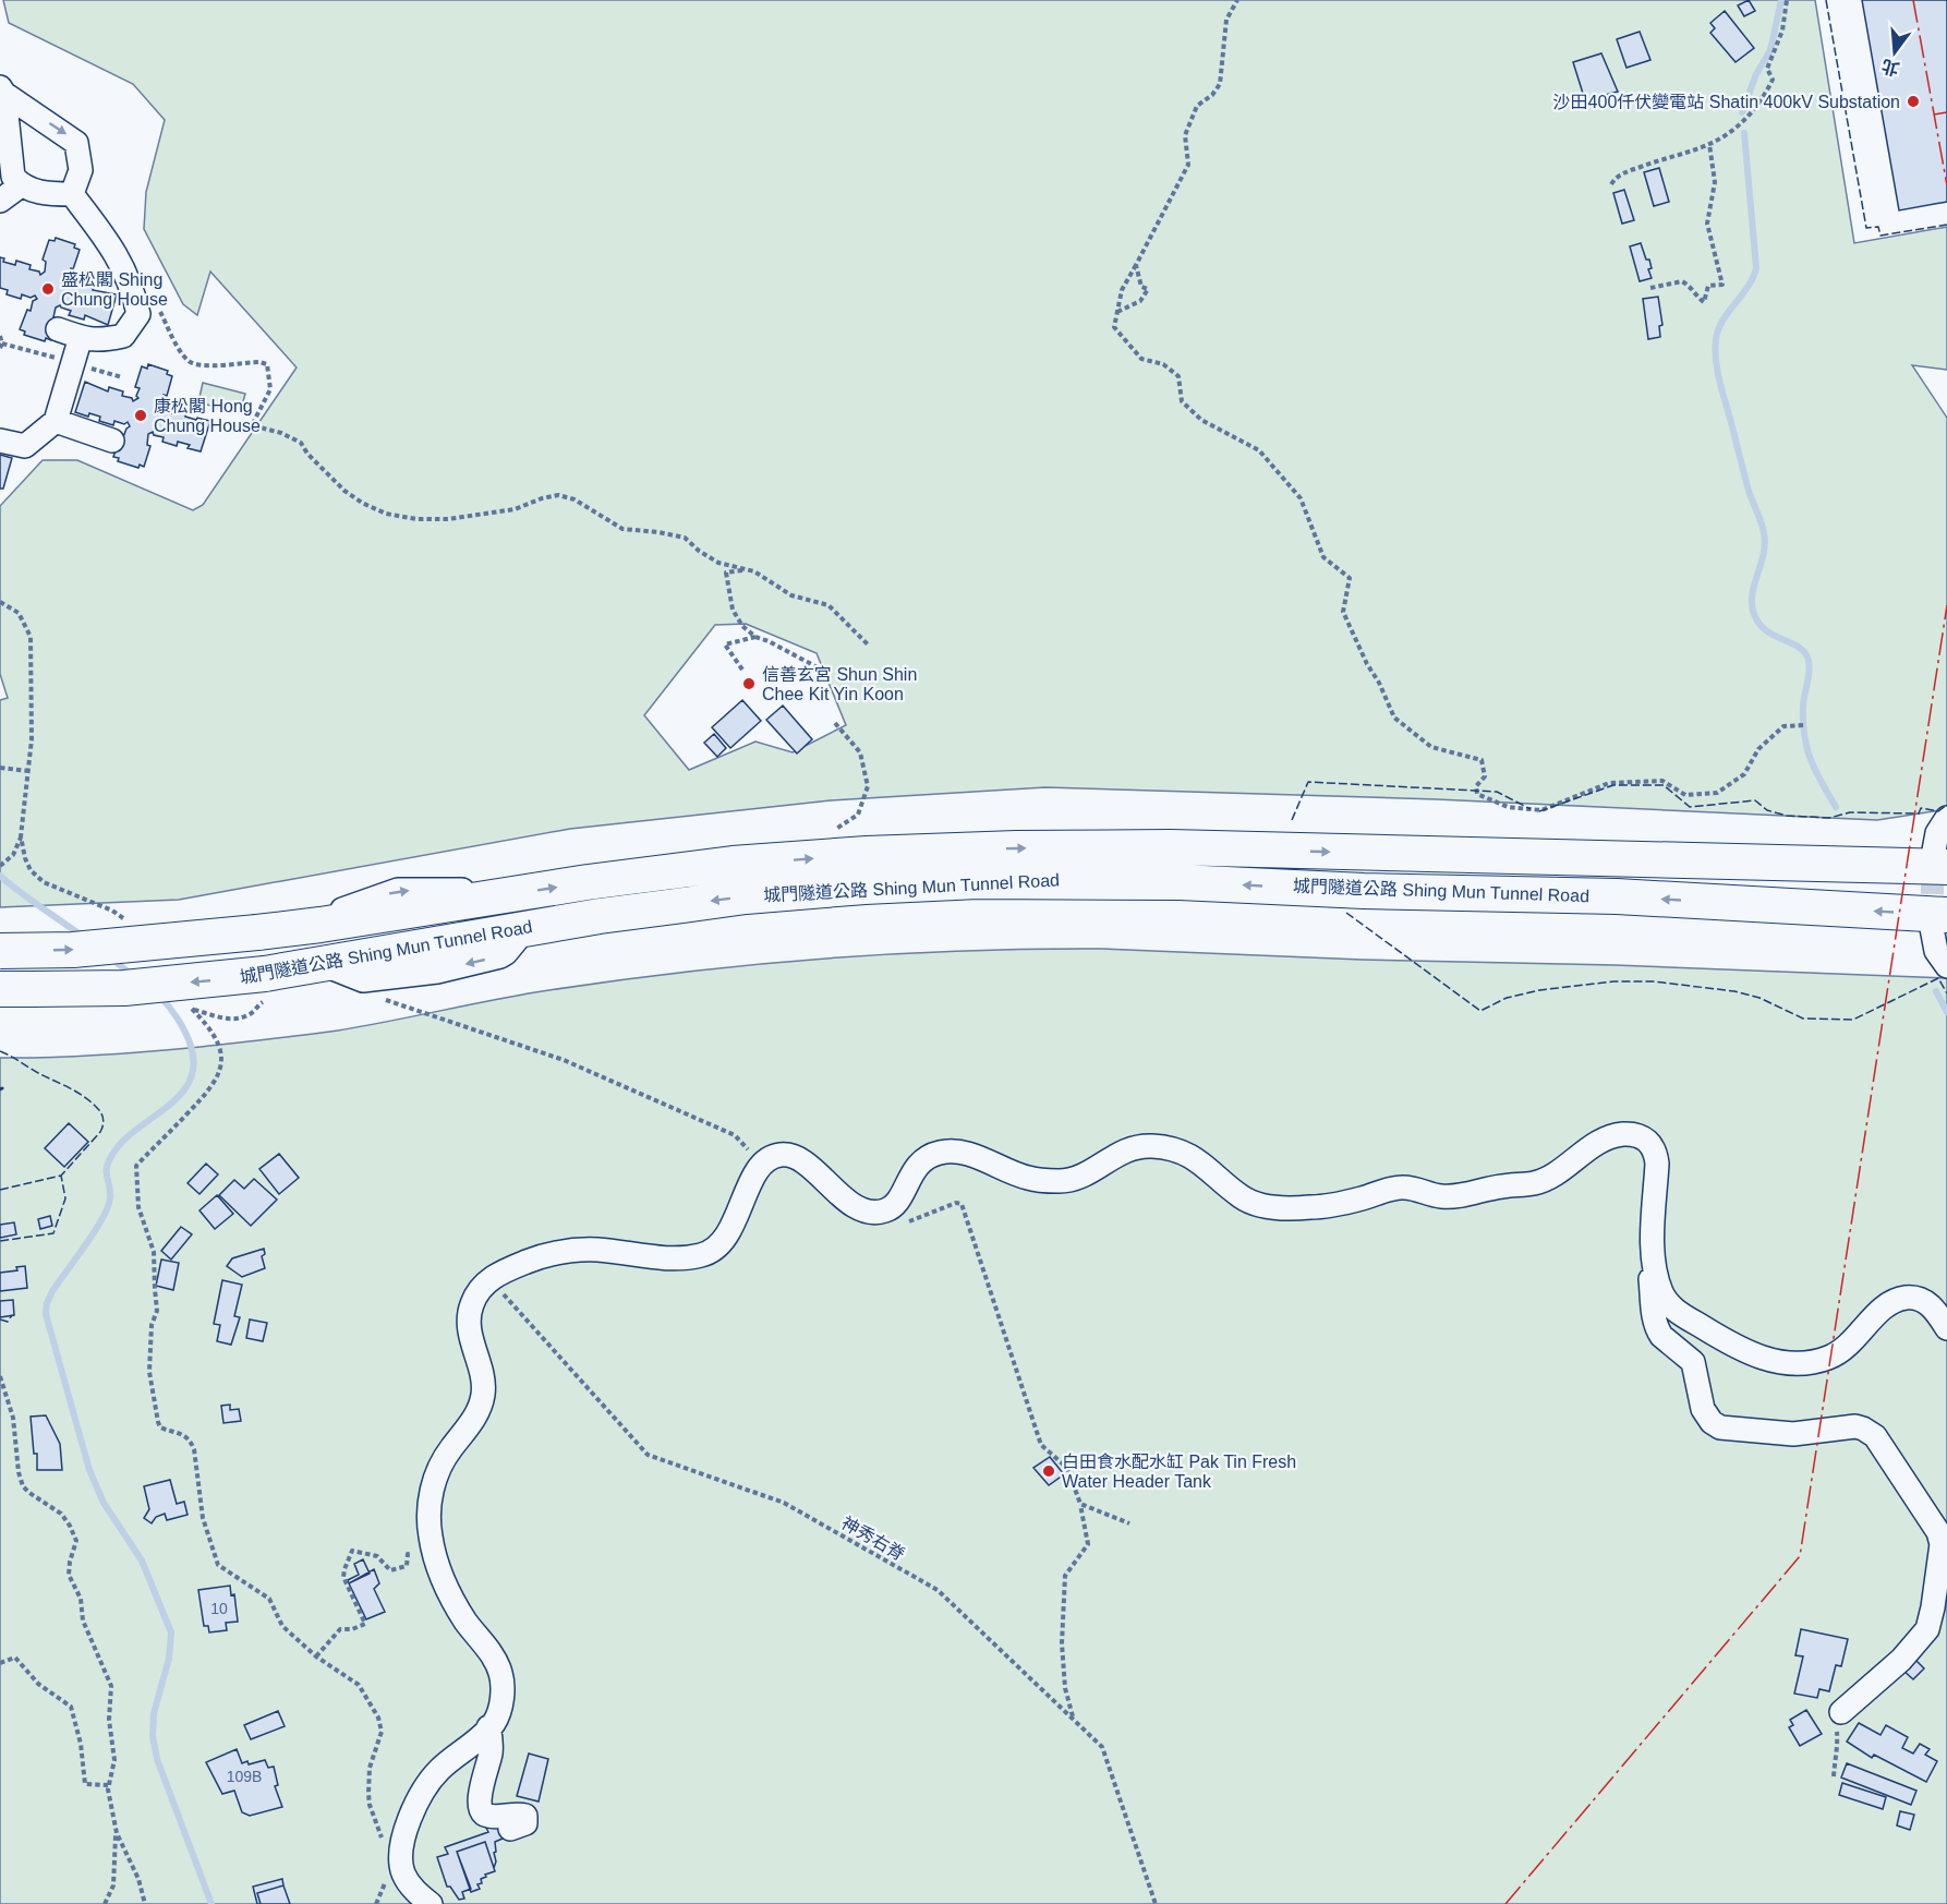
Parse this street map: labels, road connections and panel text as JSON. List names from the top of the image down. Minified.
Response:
{"streets":{"highway":["城門隧道公路 Shing Mun Tunnel Road"],"path":["神秀右脊"]},"places":["沙田400仟伏變電站 Shatin 400kV Substation","盛松閣 Shing Chung House","康松閣 Hong Chung House","信善玄宮 Shun Shin Chee Kit Yin Koon","白田食水配水缸 Pak Tin Fresh Water Header Tank"],"house_numbers":["10","109B"],"north":"bottom"}
